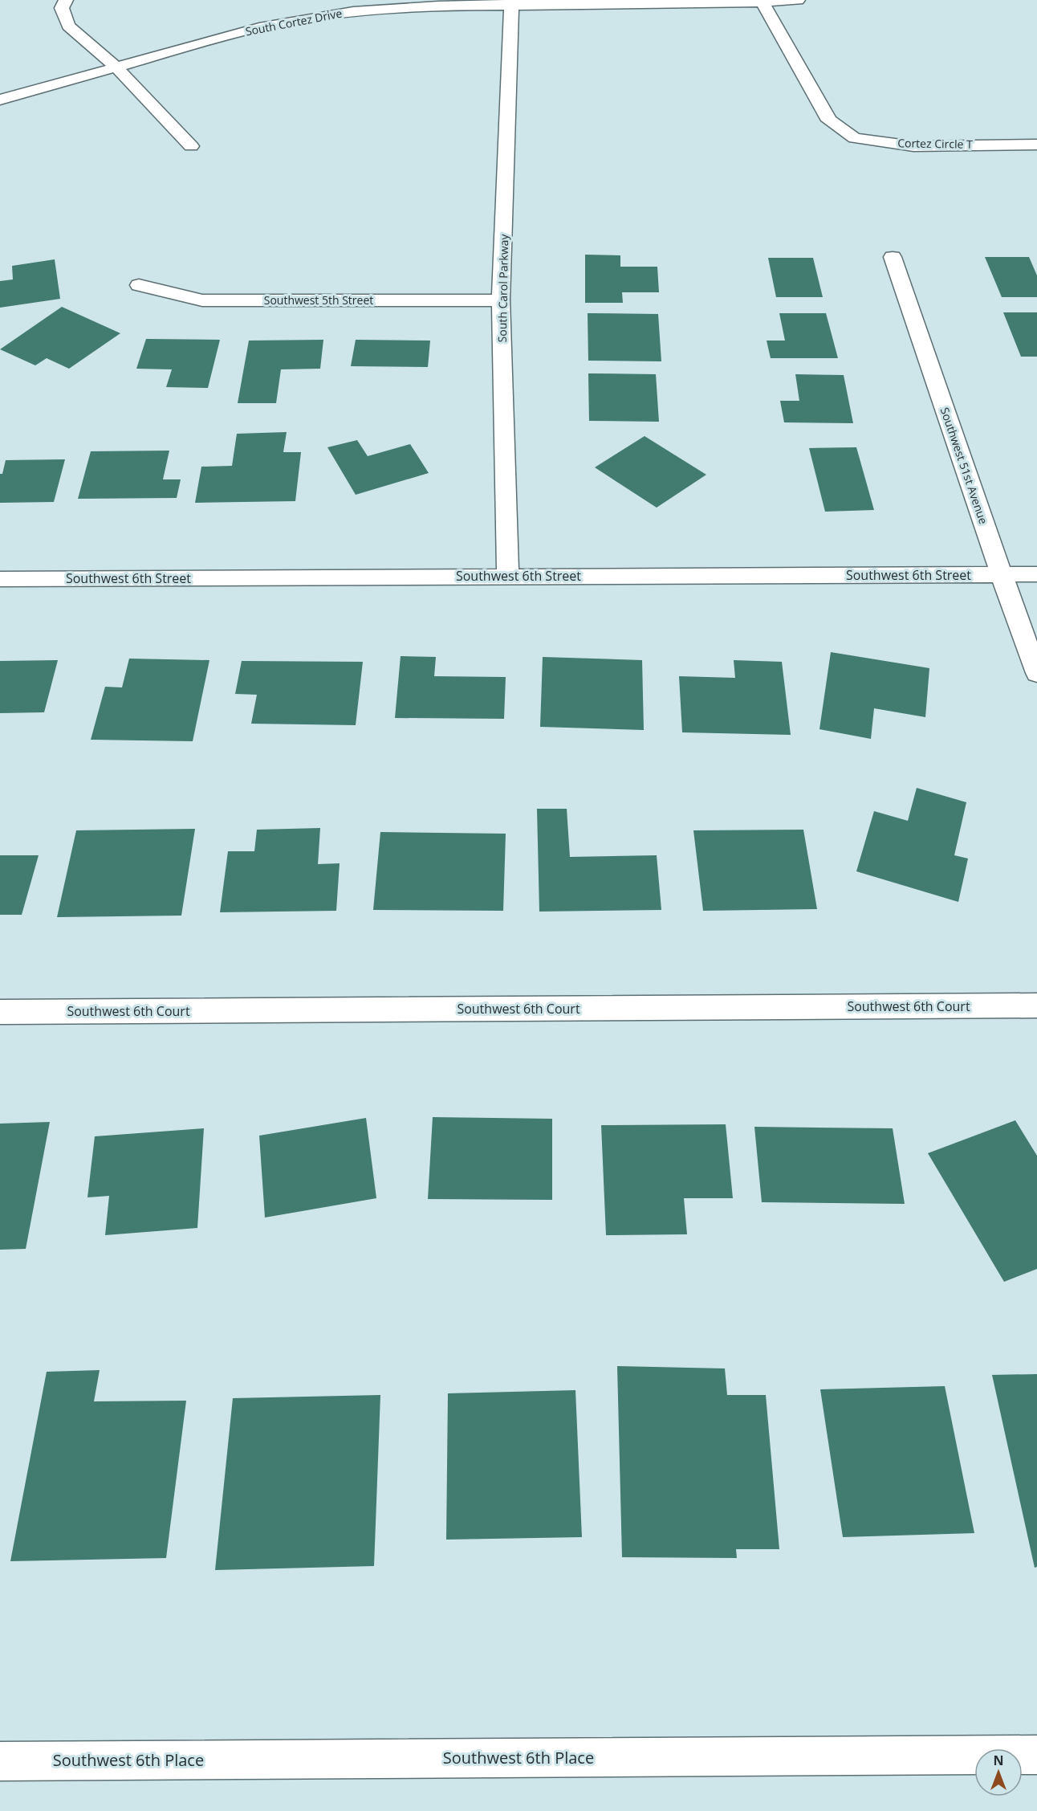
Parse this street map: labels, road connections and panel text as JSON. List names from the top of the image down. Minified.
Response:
{"streets":{"street":["South Cortez Drive","Cortez Circle T","South Carol Parkway","Southwest 5th Street","Southwest 51st Avenue","Southwest 6th Street","Southwest 6th Court","Southwest 6th Place"]},"crossings":[["South Cortez Drive","Cortez Circle T"],["South Cortez Drive","South Carol Parkway"],["South Carol Parkway","Southwest 5th Street"],["South Carol Parkway","Southwest 6th Street"],["Southwest 51st Avenue","Southwest 6th Street"]],"north":"top"}
